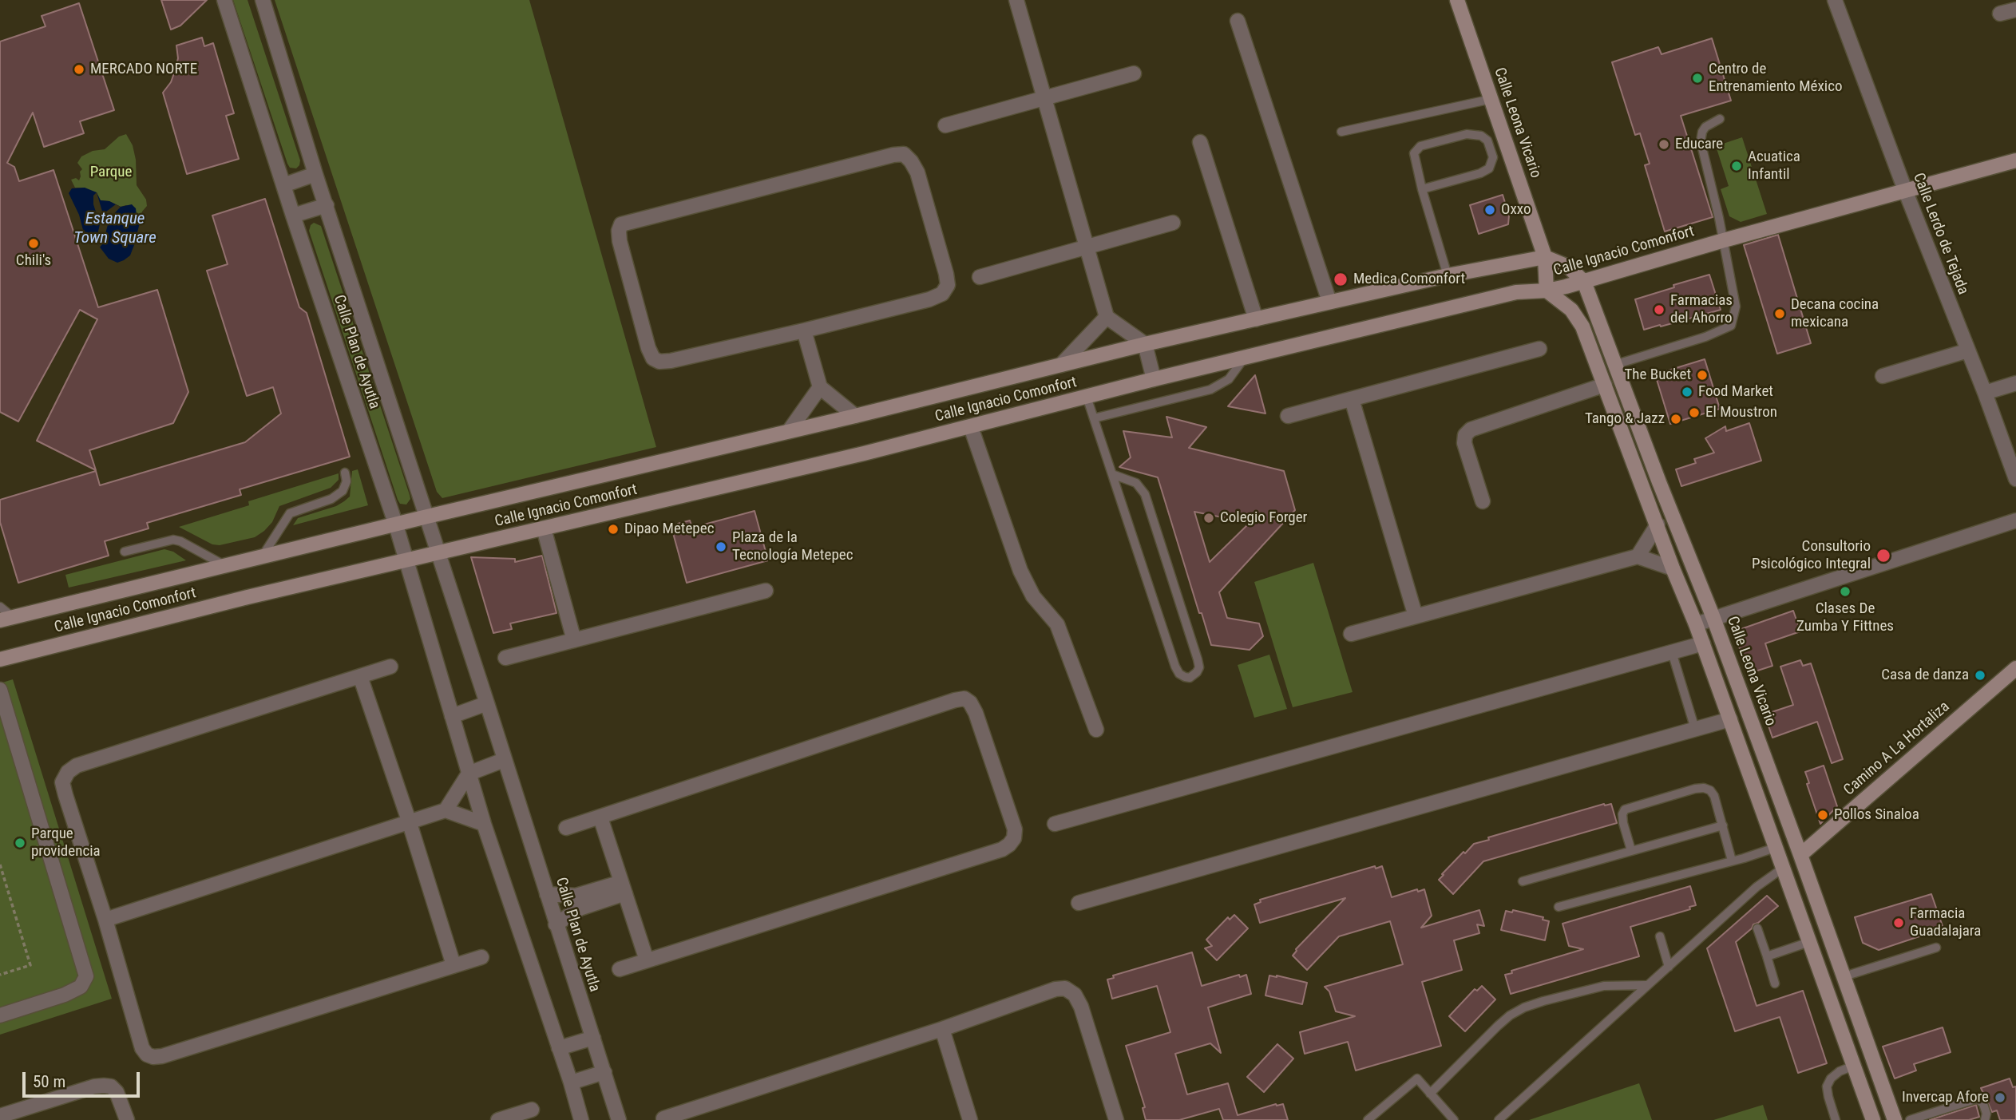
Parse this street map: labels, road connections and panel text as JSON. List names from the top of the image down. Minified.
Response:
{"streets":{"main road":["Calle Leona Vicario","Calle Ignacio Comonfort","Camino A La Hortaliza"],"street":["Calle Lerdo de Tejada","Calle Plan de Ayutla"]},"crossings":[["Calle Leona Vicario","Calle Ignacio Comonfort"],["Calle Leona Vicario","Camino A La Hortaliza"],["Calle Lerdo de Tejada","Calle Ignacio Comonfort"],["Calle Ignacio Comonfort","Calle Plan de Ayutla"]],"water":["Estanque Town Square"],"parks":["Parque"],"places":["MERCADO NORTE","Centro de Entrenamiento México","Educare","Acuatica Infantil","Oxxo","Chili's","Medica Comonfort","Farmacias del Ahorro","Decana cocina mexicana","The Bucket","Food Market","El Moustron","Tango & Jazz","Colegio Forger","Dipao Metepec","Plaza de la Tecnología Metepec","Consultorio Psicológico Integral","Clases De Zumba Y Fittnes","Casa de danza","Pollos Sinaloa","Parque providencia","Farmacia Guadalajara","Invercap Afore"],"scale_bar":"50 m"}
